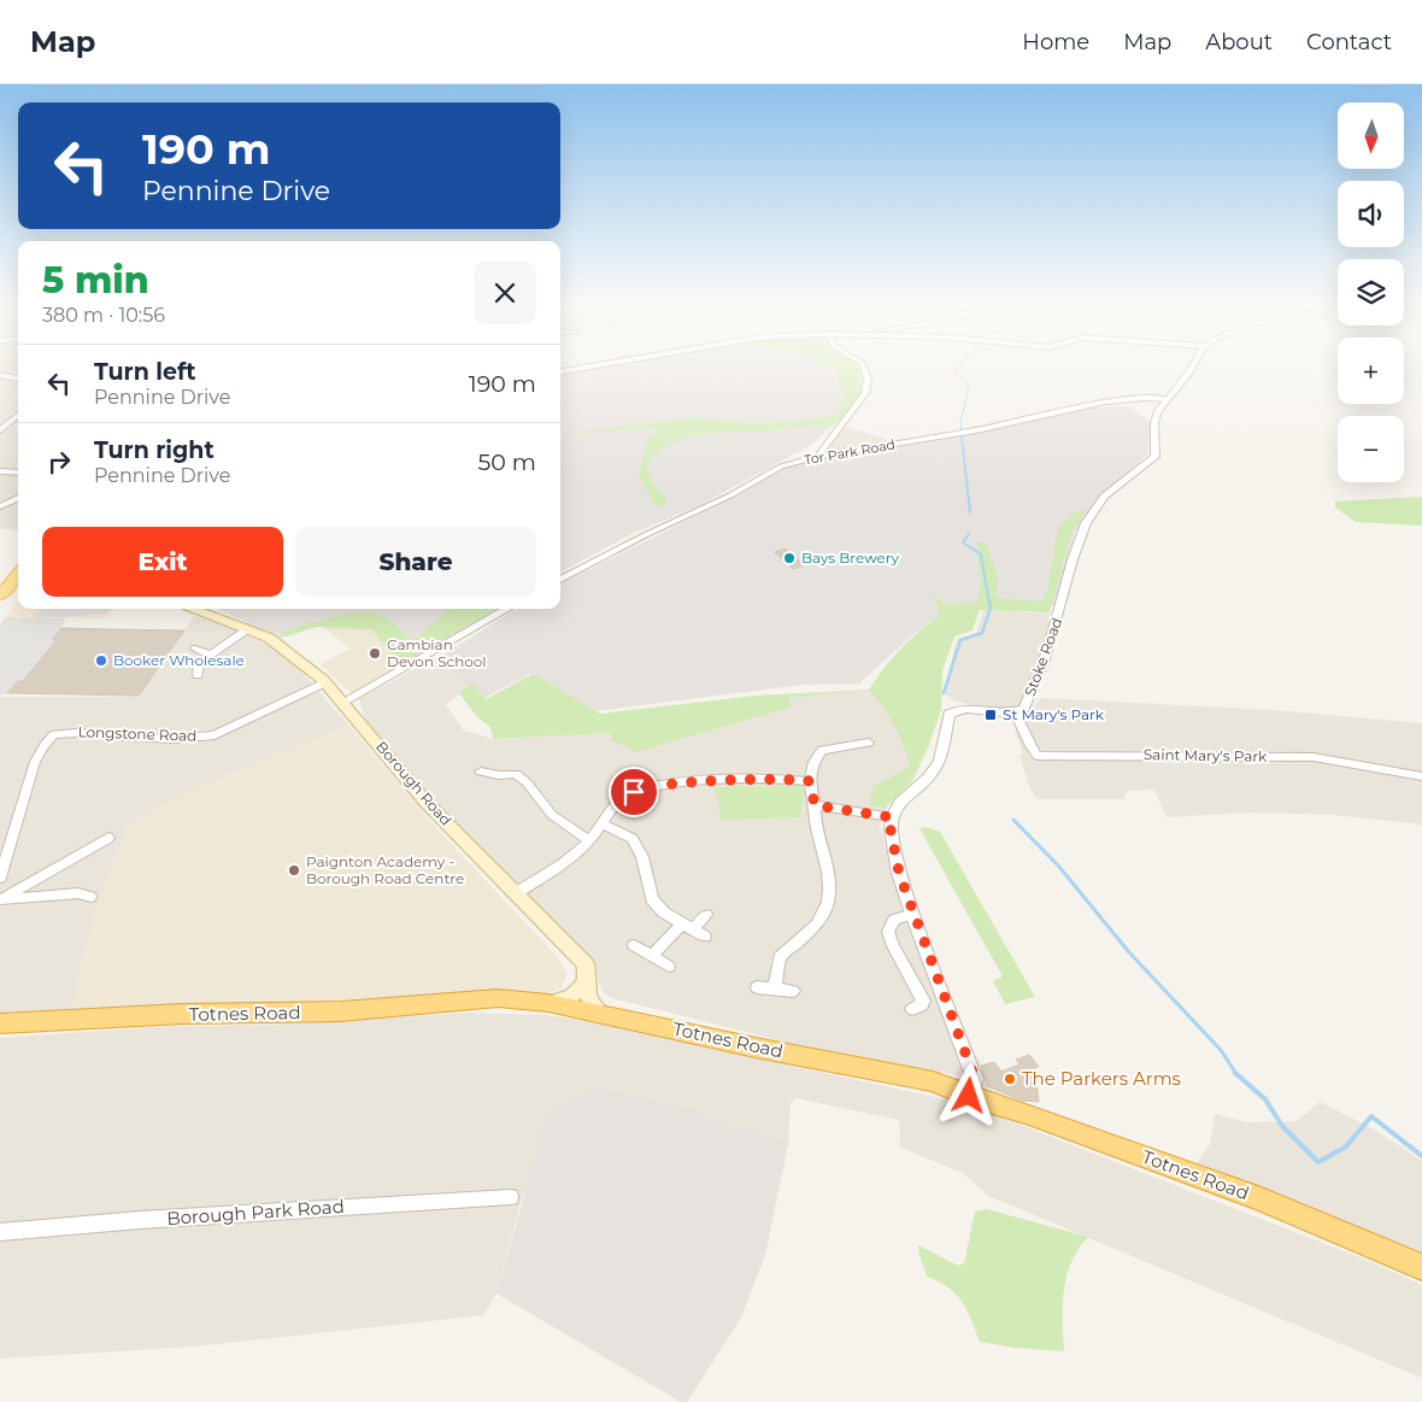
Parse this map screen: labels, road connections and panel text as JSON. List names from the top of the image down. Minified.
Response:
{"streets":{"highway":["Totnes Road"],"main road":["Borough Road"],"street":["Tor Park Road","Stoke Road","Longstone Road","Saint Mary's Park","Borough Park Road"]},"crossings":[["Tor Park Road","Stoke Road"],["Stoke Road","Saint Mary's Park"],["Longstone Road","Borough Road"],["Borough Road","Totnes Road"]],"places":{"other":["Bays Brewery","Cambian Devon School","Booker Wholesale","Paignton Academy - Borough Road Centre","The Parkers Arms"],"transit":["St Mary's Park"]},"north":"bottom","page":{"header":"Map","nav":["Home","Map","About","Contact"],"map_buttons":["+","−"],"turn":["190 m","Pennine Drive"],"heading":["5 min","380 m · 10:56"],"list":[{"name":"Turn left","note":"Pennine Drive","value":"190 m"},{"name":"Turn right","note":"Pennine Drive","value":"50 m"}],"buttons":["Exit","Share"]}}
